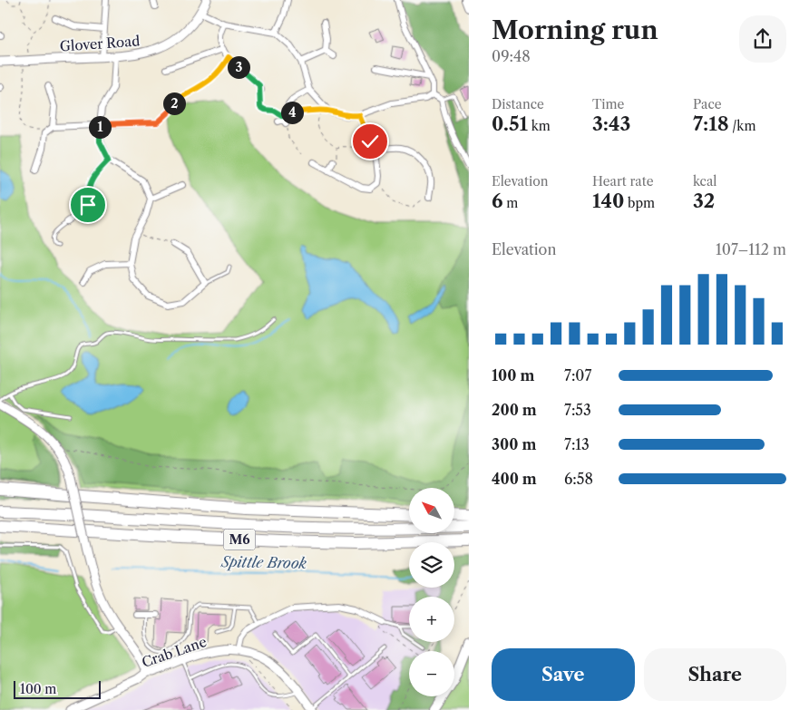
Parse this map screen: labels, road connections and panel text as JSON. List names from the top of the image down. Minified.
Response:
{"streets":{"highway":["M6"],"street":["Glover Road","Crab Lane"]},"water":["Spittle Brook"],"scale_bar":"100 m","north":"top left","page":{"heading":["Morning run","09:48"],"pins":["3","2","4","1"],"stats":[["Distance","0.51 km"],["Time","3:43"],["Pace","7:18 /km"],["Elevation","6 m"],["Heart rate","140 bpm"],["kcal","32"]],"chart":["Elevation","107–112 m"],"list":[{"name":"100 m","note":"7:07"},{"name":"200 m","note":"7:53"},{"name":"300 m","note":"7:13"},{"name":"400 m","note":"6:58"}],"map_buttons":["+","−"],"buttons":["Save","Share"],"scale":"100 m"}}
